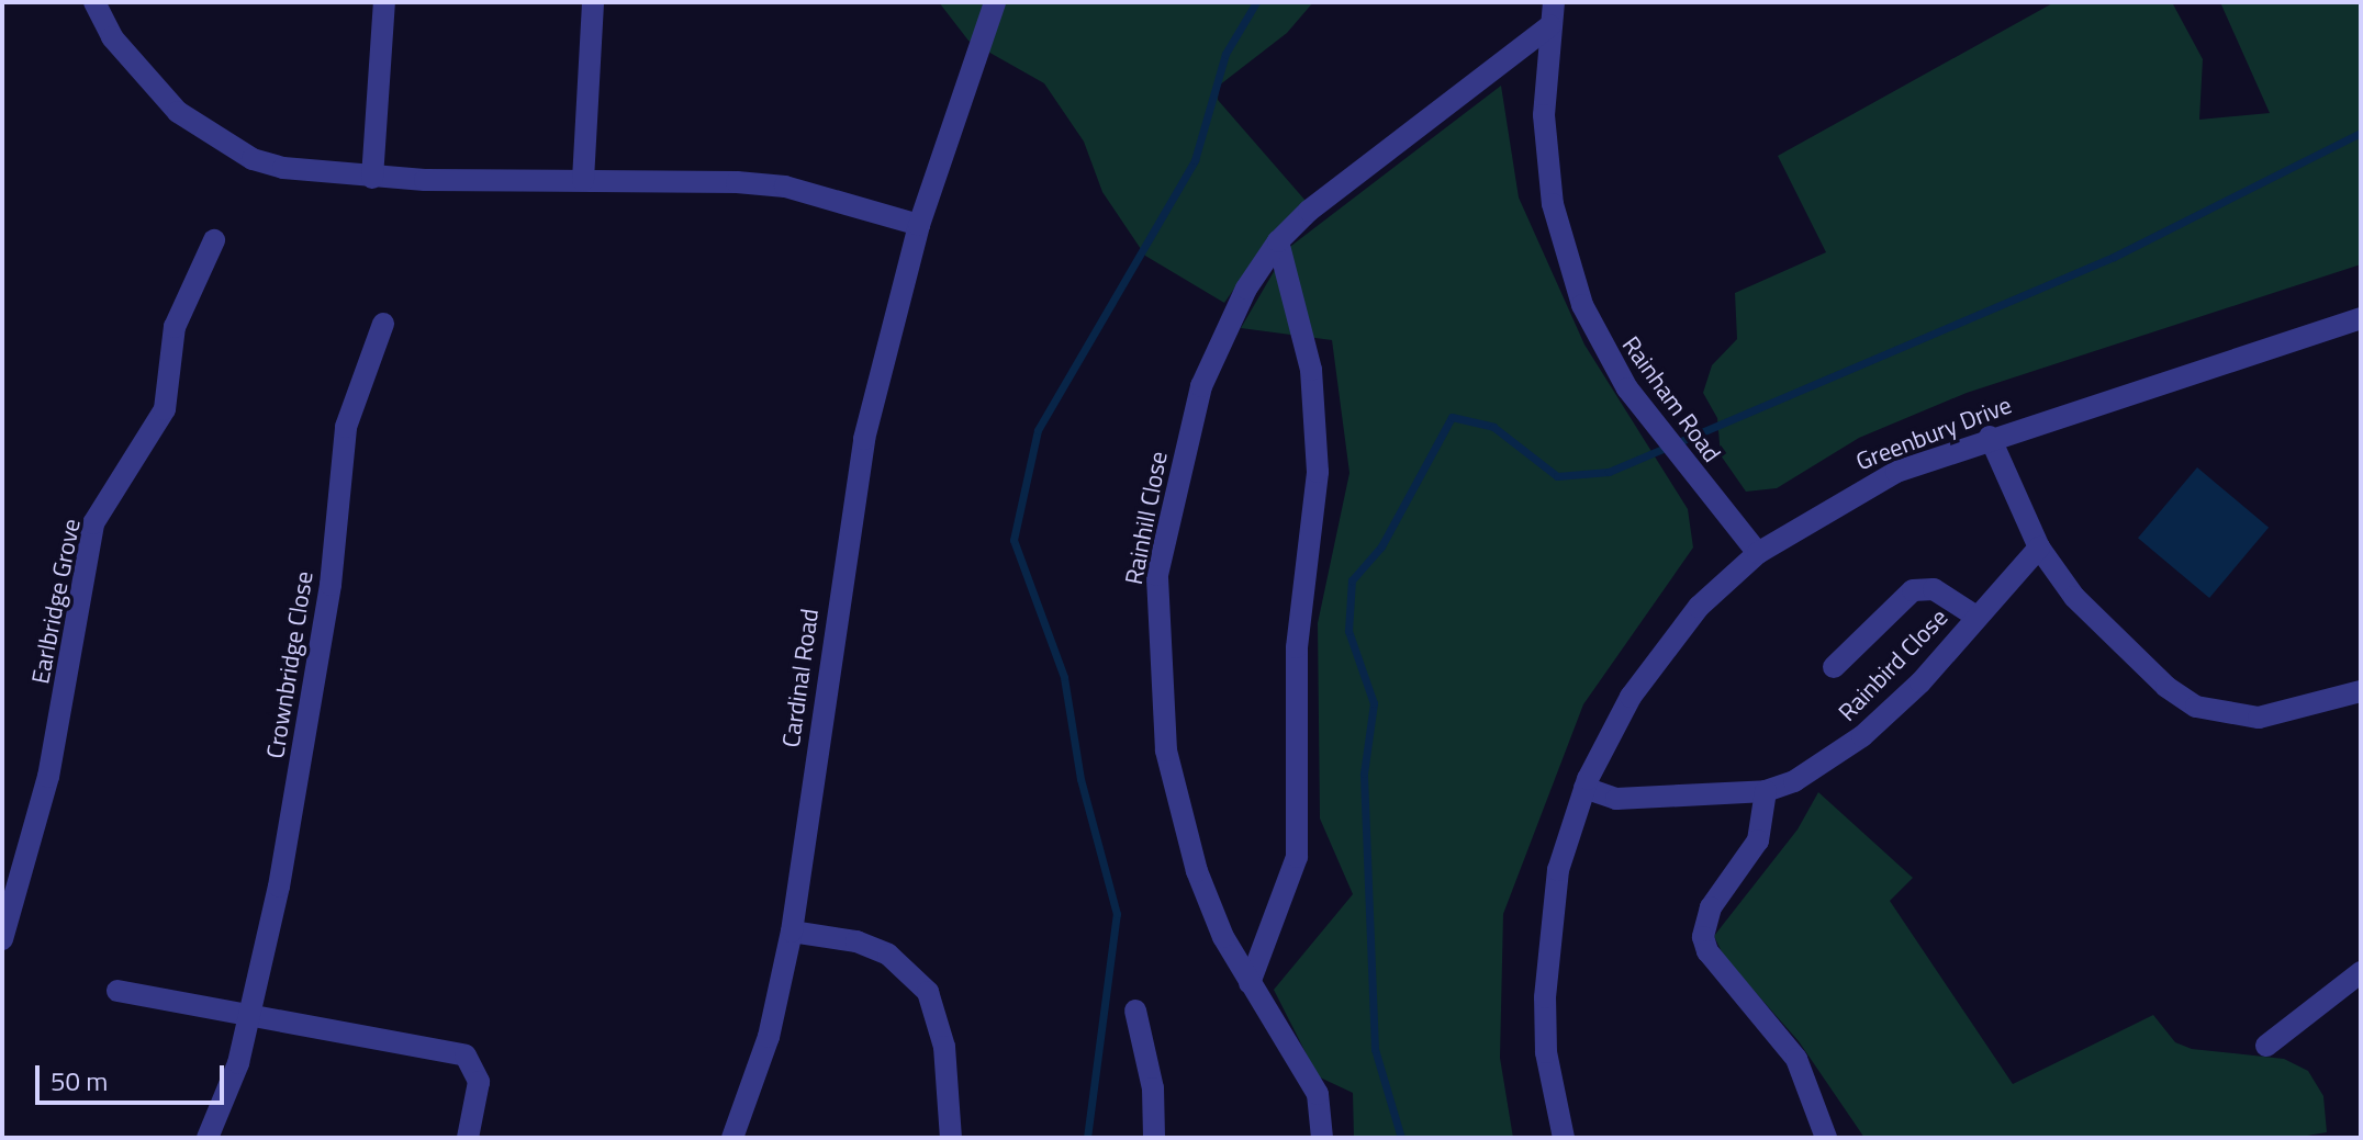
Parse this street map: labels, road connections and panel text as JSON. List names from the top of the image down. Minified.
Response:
{"streets":{"street":["Rainham Road","Greenbury Drive","Rainhill Close","Earlbridge Grove","Crownbridge Close","Rainbird Close","Cardinal Road"]},"crossings":[["Rainham Road","Greenbury Drive"],["Rainham Road","Rainhill Close"],["Greenbury Drive","Rainbird Close"]],"scale_bar":"50 m"}
